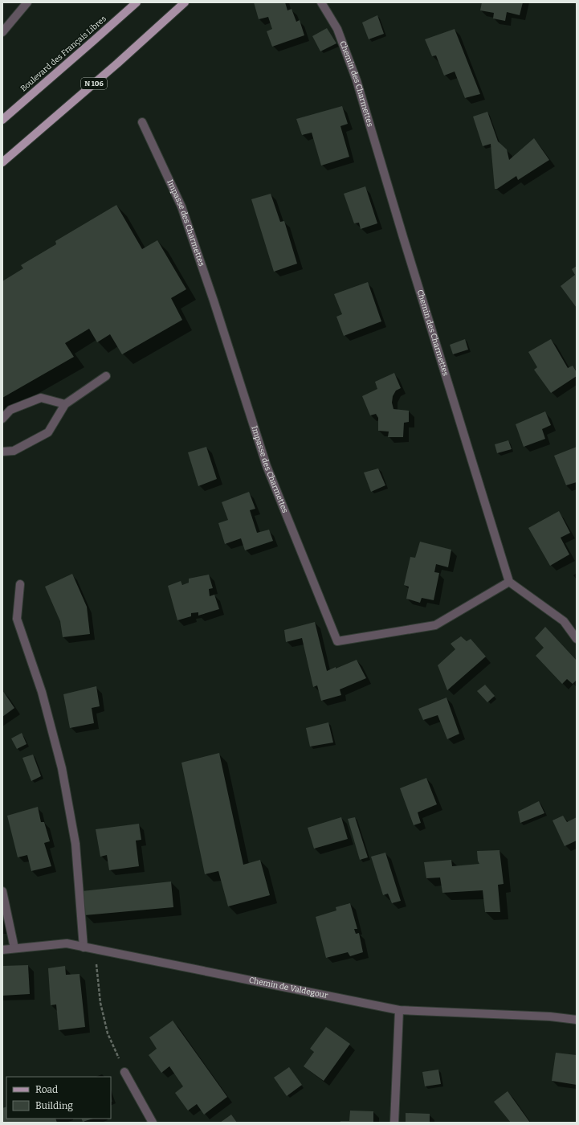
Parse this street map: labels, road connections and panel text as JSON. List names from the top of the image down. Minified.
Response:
{"streets":{"main road":["Boulevard des Français Libres","N 106"],"street":["Chemin des Charmettes","Impasse des Charmettes","Chemin de Valdegour"]},"crossings":[["Chemin des Charmettes","Impasse des Charmettes"]],"legend":["Road","Building"]}
